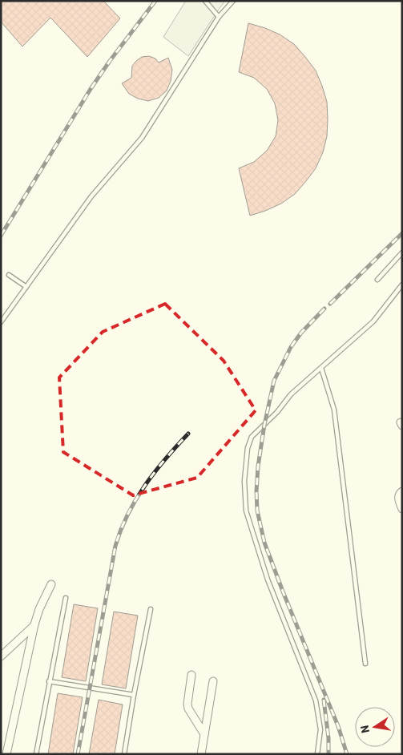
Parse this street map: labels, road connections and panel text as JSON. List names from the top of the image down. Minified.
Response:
{"north":"left"}
